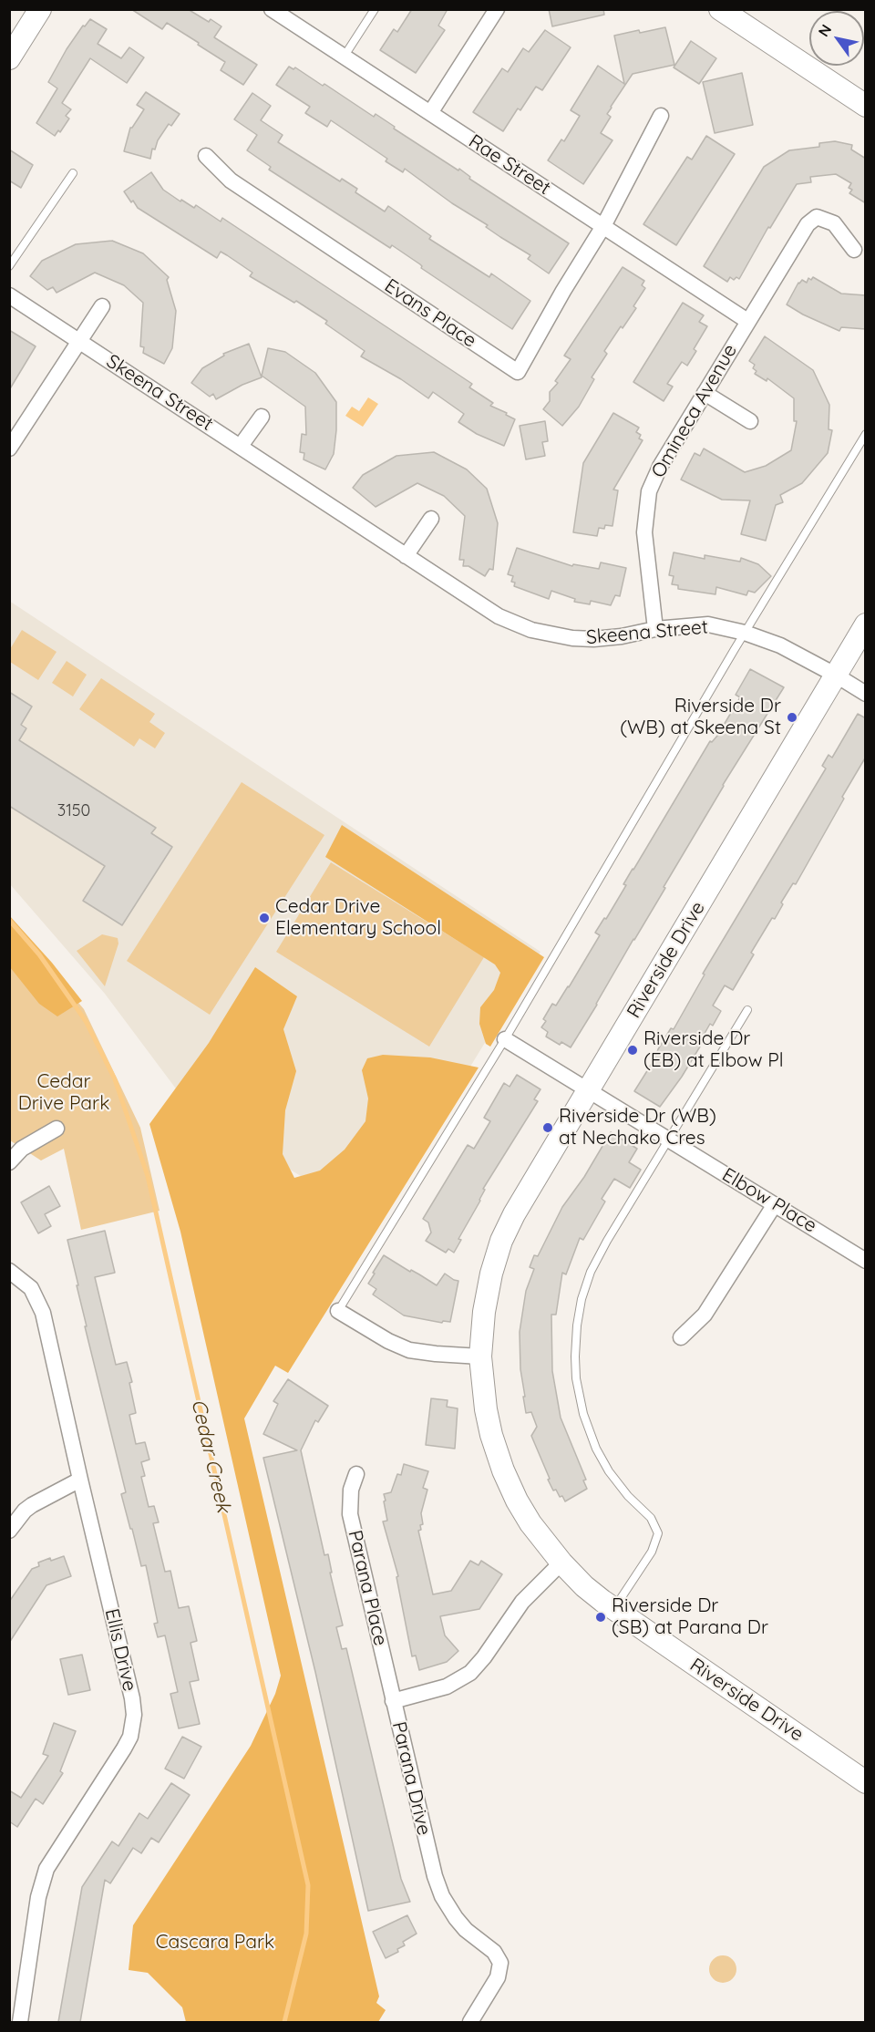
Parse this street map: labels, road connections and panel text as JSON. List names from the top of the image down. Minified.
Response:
{"streets":{"street":["Rae Street","Evans Place","Skeena Street","Omineca Avenue","Riverside Drive","Elbow Place","Parana Place","Ellis Drive","Parana Drive"]},"crossings":[["Rae Street","Evans Place"],["Rae Street","Omineca Avenue"],["Skeena Street","Omineca Avenue"],["Skeena Street","Riverside Drive"],["Riverside Drive","Elbow Place"],["Riverside Drive","Parana Drive"],["Parana Place","Parana Drive"]],"water":["Cedar Creek"],"parks":["Cedar Drive Park","Cascara Park"],"places":["Riverside Dr (WB) at Skeena St","Cedar Drive Elementary School","Riverside Dr (EB) at Elbow Pl","Riverside Dr (WB) at Nechako Cres","Riverside Dr (SB) at Parana Dr"],"house_numbers":["3150"],"north":"top left"}
